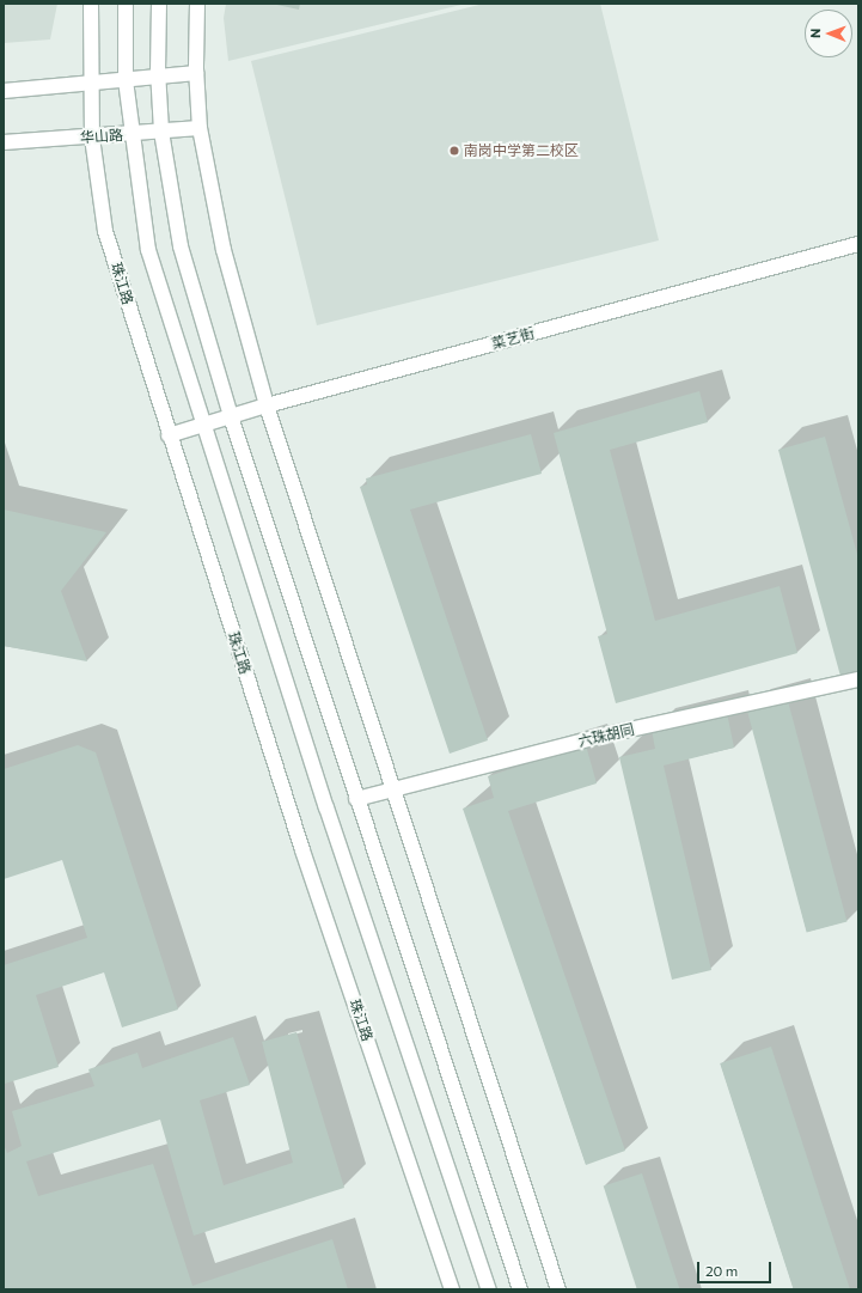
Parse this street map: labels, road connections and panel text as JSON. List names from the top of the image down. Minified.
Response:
{"streets":{"main road":["华山路","珠江路","菜艺街","六珠胡同"]},"crossings":[["华山路","珠江路"],["珠江路","菜艺街"]],"places":["南岗中学第二校区"],"scale_bar":"20 m","north":"left"}
